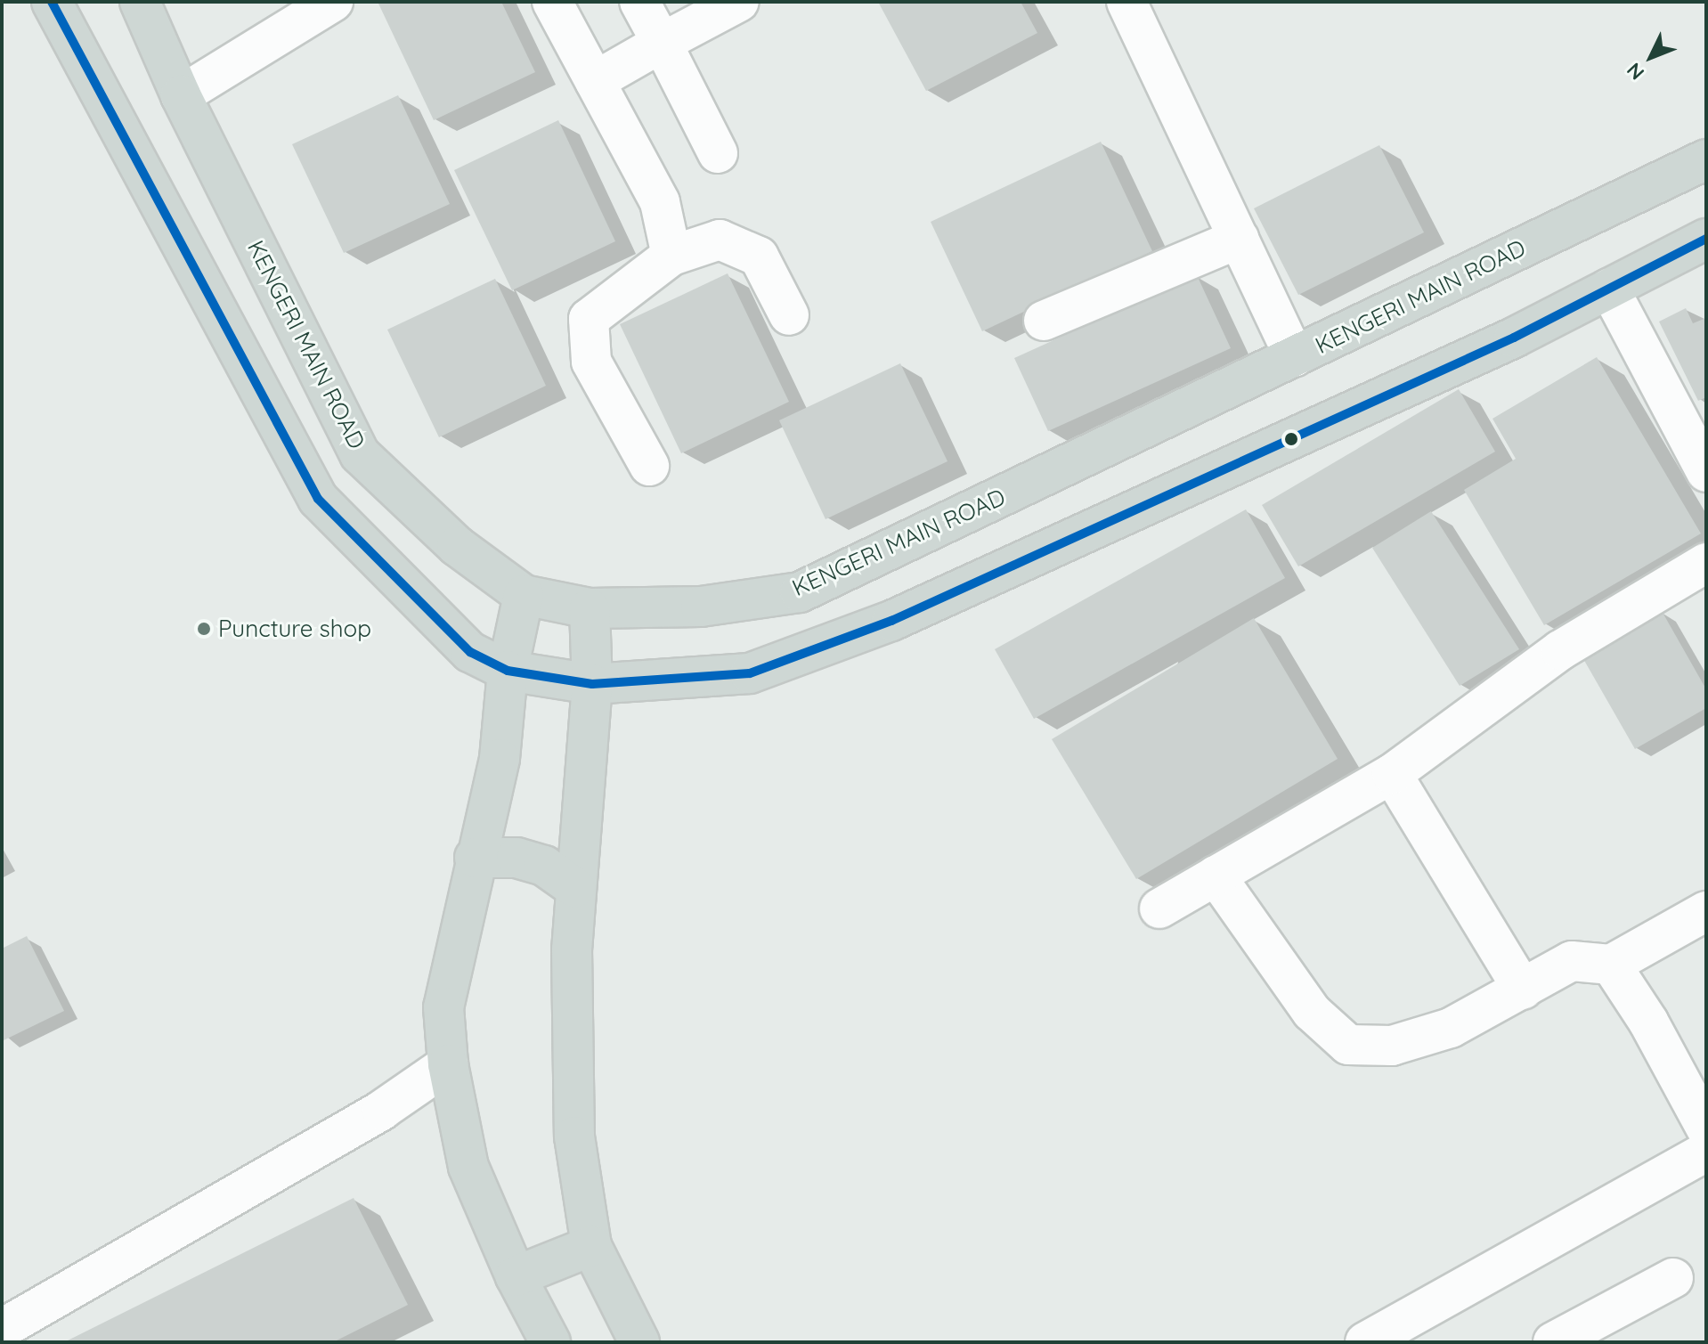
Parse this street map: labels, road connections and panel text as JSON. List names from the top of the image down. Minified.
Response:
{"streets":{"main road":["KENGERI MAIN ROAD"]},"places":["Puncture shop"],"north":"bottom left"}
